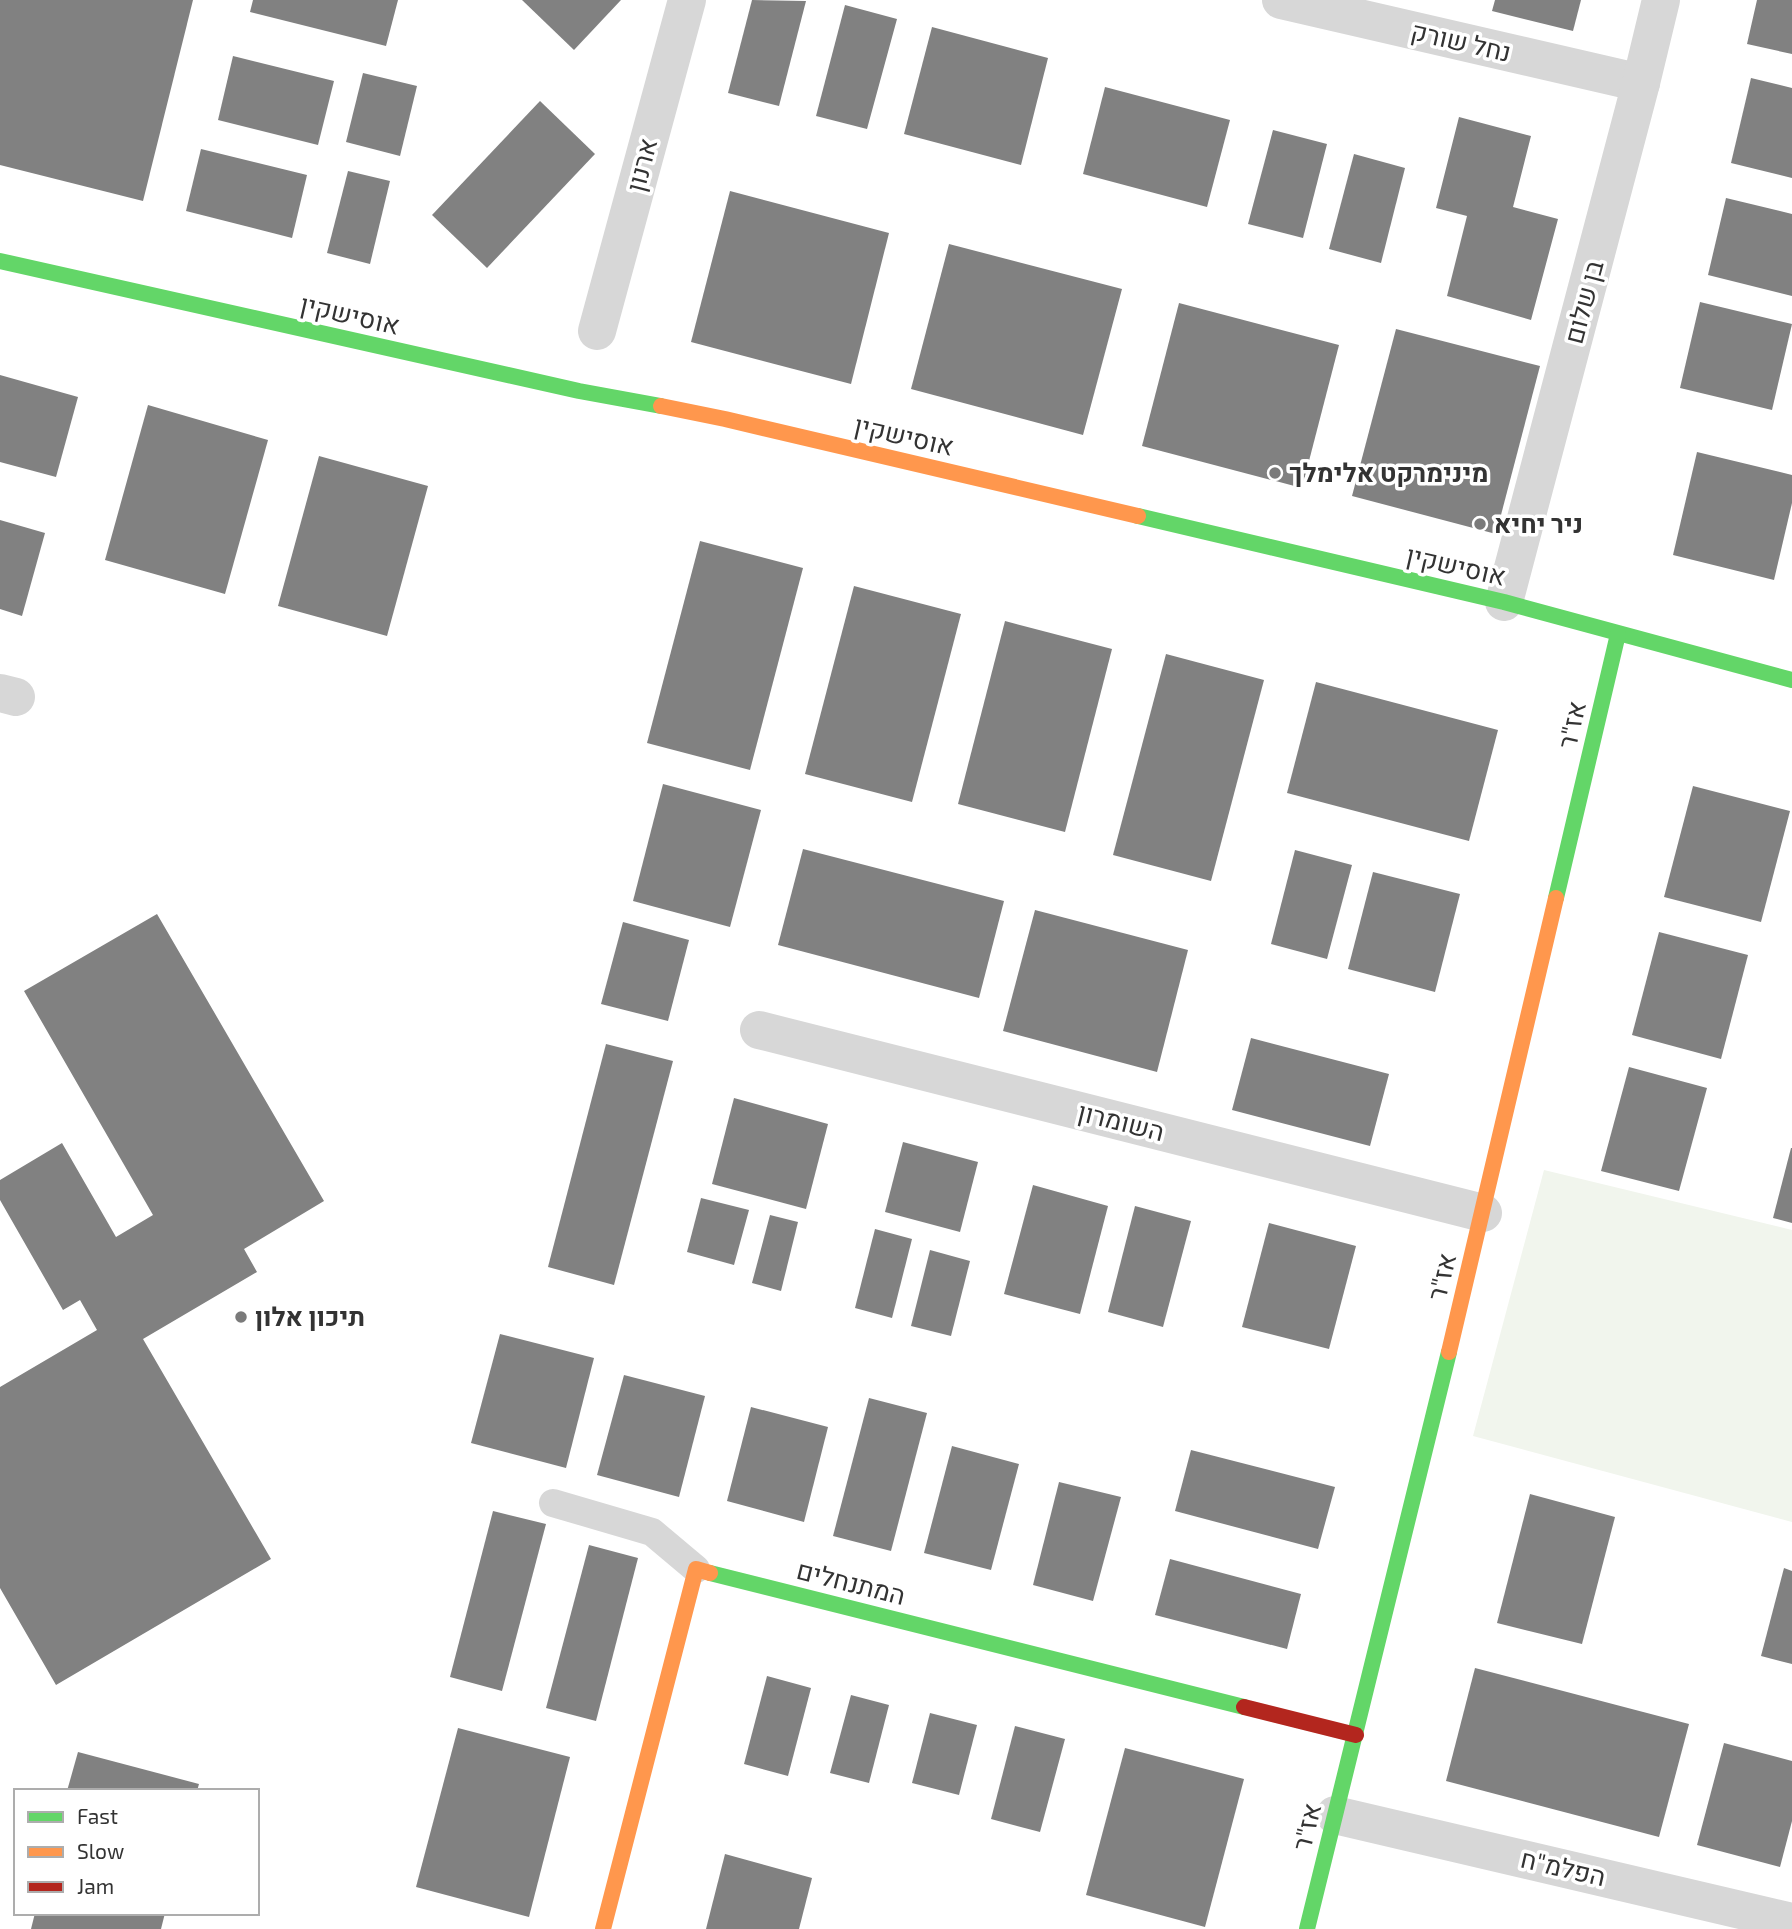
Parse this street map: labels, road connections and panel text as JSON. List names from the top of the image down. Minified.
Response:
{"streets":{"street":["נחל שורק","ארנון","בן שלום","אוסישקין","אז\"ר","השומרון","המתנחלים","הפלמ\"ח"]},"crossings":[["נחל שורק","בן שלום"],["בן שלום","אוסישקין"],["אוסישקין","אז\"ר"],["אז\"ר","השומרון"],["אז\"ר","המתנחלים"],["אז\"ר","הפלמ\"ח"]],"places":["מינימרקט אלימלך","ניר יחיא","תיכון אלון"],"legend":["Fast","Slow","Jam"]}
